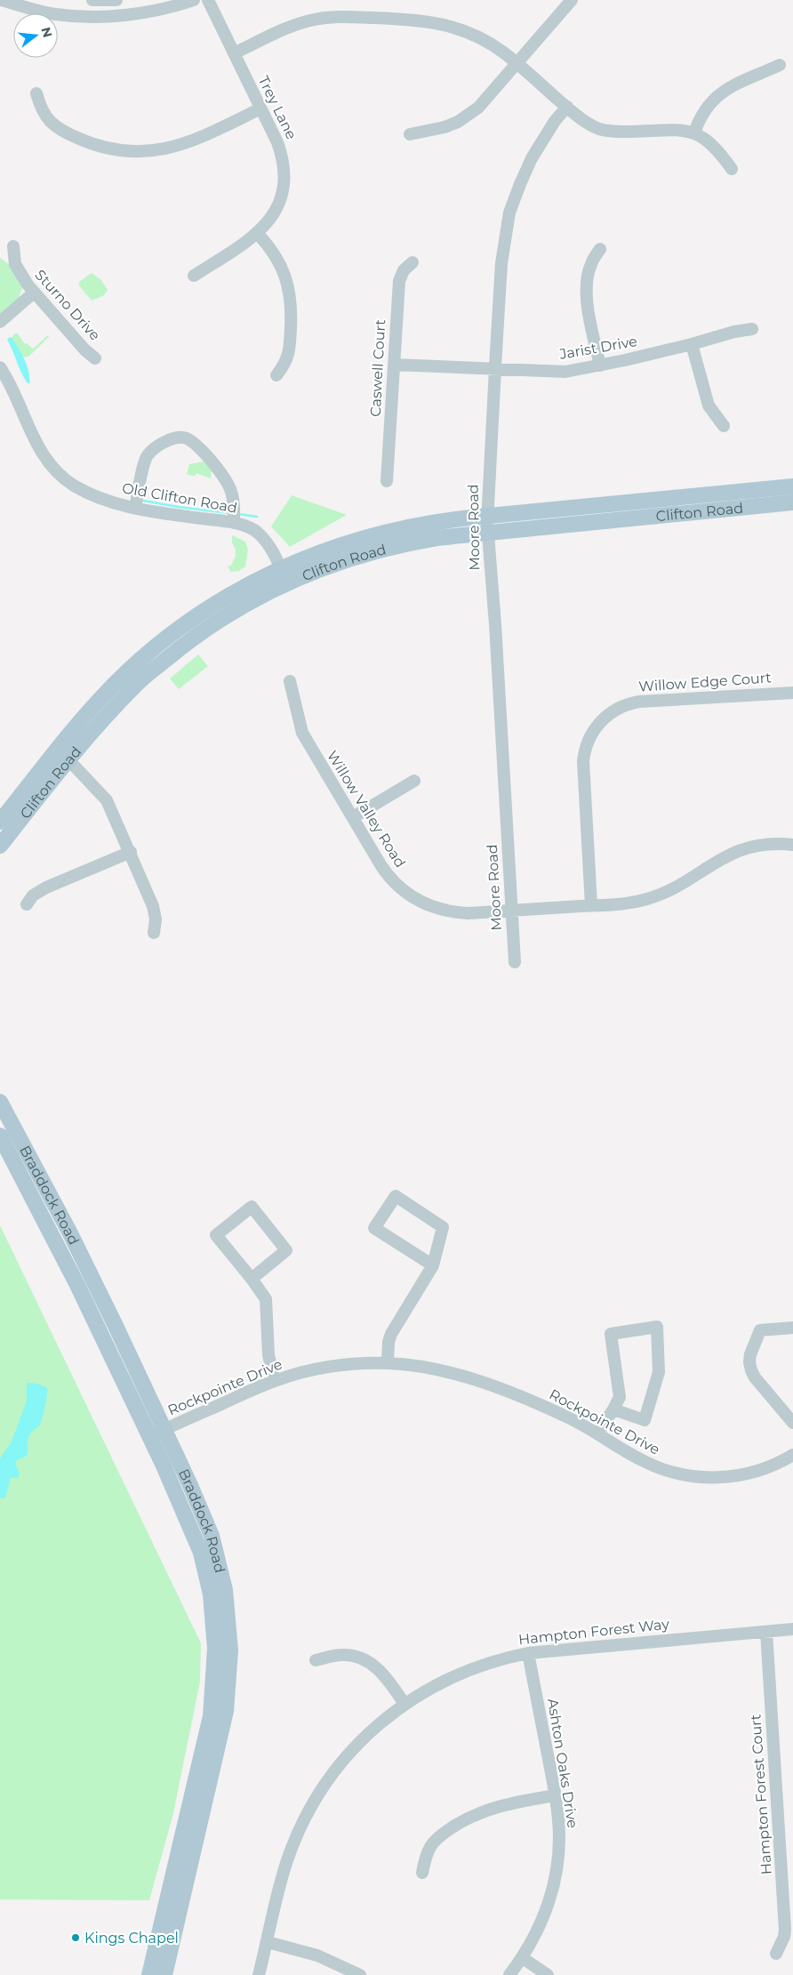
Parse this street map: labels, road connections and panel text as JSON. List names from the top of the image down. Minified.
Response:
{"streets":{"main road":["Clifton Road","Braddock Road"],"street":["Trey Lane","Sturno Drive","Jarist Drive","Caswell Court","Old Clifton Road","Moore Road","Willow Edge Court","Willow Valley Road","Rockpointe Drive","Hampton Forest Way","Ashton Oaks Drive","Hampton Forest Court"]},"crossings":[["Jarist Drive","Caswell Court"],["Jarist Drive","Moore Road"],["Old Clifton Road","Clifton Road"],["Clifton Road","Moore Road"],["Moore Road","Willow Valley Road"],["Willow Edge Court","Willow Valley Road"],["Braddock Road","Rockpointe Drive"],["Hampton Forest Way","Ashton Oaks Drive"],["Hampton Forest Way","Hampton Forest Court"]],"places":["Kings Chapel"],"north":"right"}
